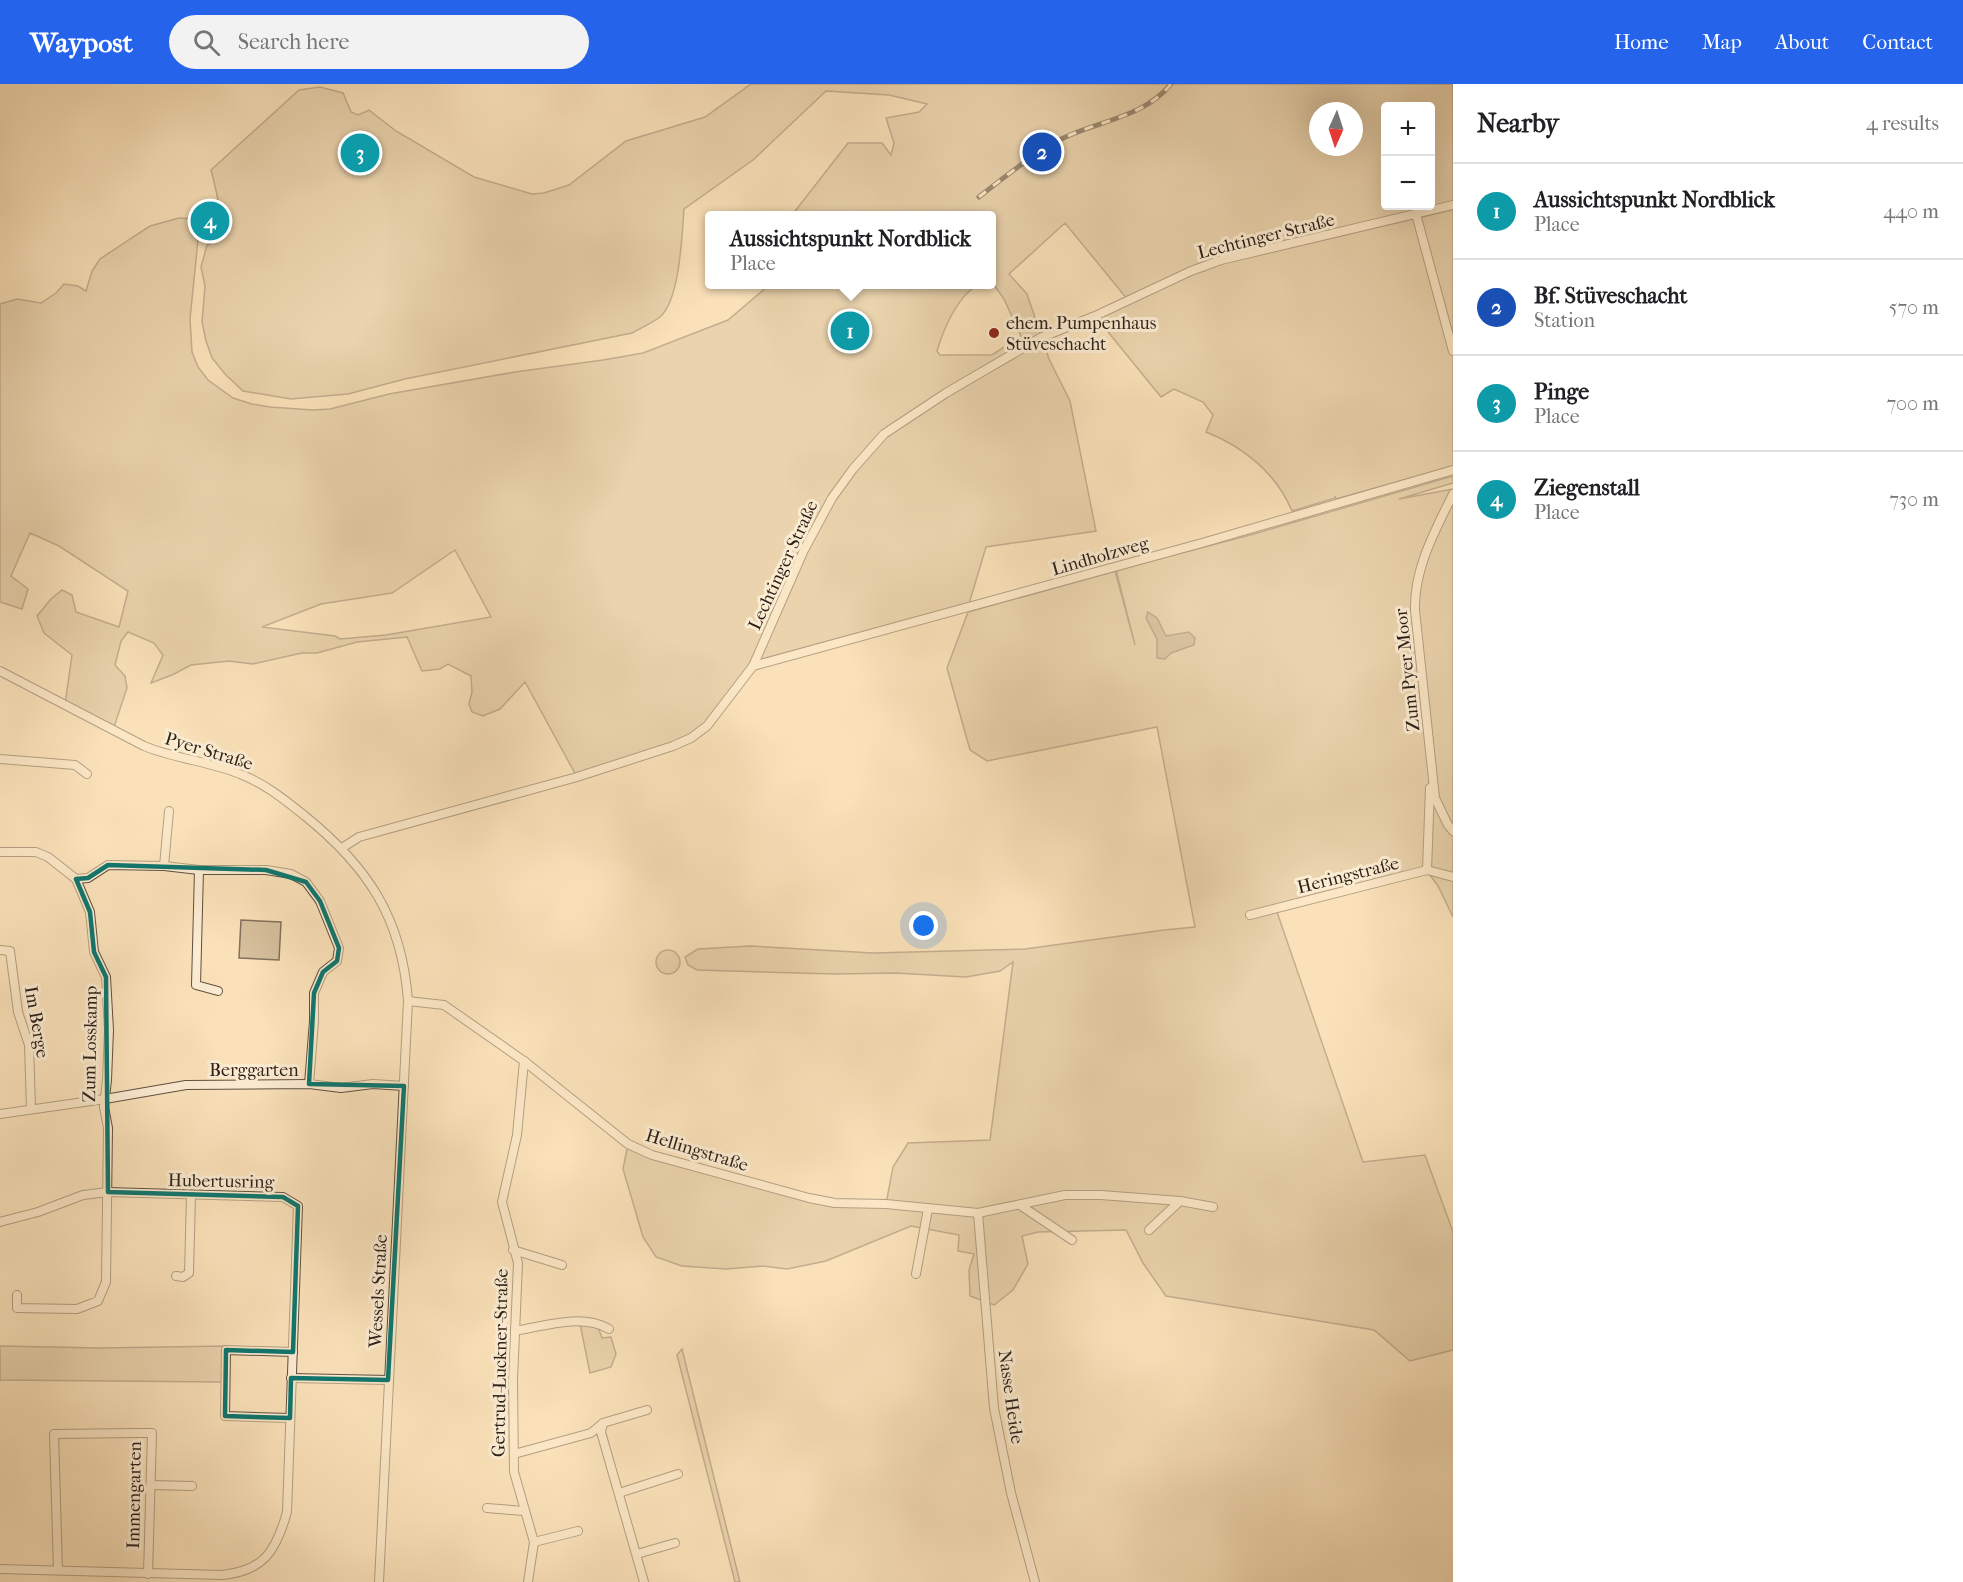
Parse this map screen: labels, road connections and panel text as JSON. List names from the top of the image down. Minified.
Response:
{"streets":{"street":["Lechtinger Straße","Lindholzweg","Zum Pyer Moor","Pyer Straße","Heringstraße","Im Berge","Zum Losskamp","Berggarten","Hellingstraße","Hubertusring","Wessels Straße","Gertrud-Luckner-Straße","Nasse Heide","Immengarten"]},"crossings":[["Lechtinger Straße","Lindholzweg"],["Lechtinger Straße","Pyer Straße"],["Zum Pyer Moor","Heringstraße"],["Pyer Straße","Hellingstraße"],["Pyer Straße","Wessels Straße"],["Im Berge","Berggarten"],["Zum Losskamp","Berggarten"],["Zum Losskamp","Hubertusring"],["Berggarten","Wessels Straße"],["Hellingstraße","Wessels Straße"],["Hellingstraße","Gertrud-Luckner-Straße"],["Hellingstraße","Nasse Heide"],["Hubertusring","Immengarten"]],"places":["ehem. Pumpenhaus Stüveschacht"],"north":"bottom","page":{"header":"Waypost","search":"Search here","nav":["Home","Map","About","Contact"],"heading":["Nearby","4 results"],"map_buttons":["+","−"],"pins":["2","3","4","1"],"list":[{"mark":"1","name":"Aussichtspunkt Nordblick","note":"Place","value":"440 m"},{"mark":"2","name":"Bf. Stüveschacht","note":"Station","value":"570 m"},{"mark":"3","name":"Pinge","note":"Place","value":"700 m"},{"mark":"4","name":"Ziegenstall","note":"Place","value":"730 m"}],"popup":["Aussichtspunkt Nordblick","Place"]}}
